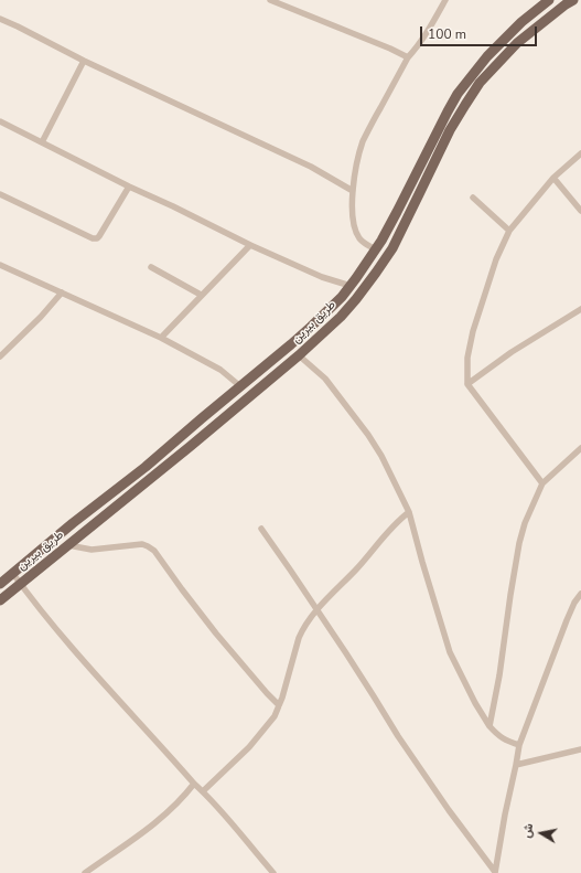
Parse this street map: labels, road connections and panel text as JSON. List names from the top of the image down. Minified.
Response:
{"streets":{"main road":["طريق بيرين"]},"scale_bar":"100 m","north":"left"}
